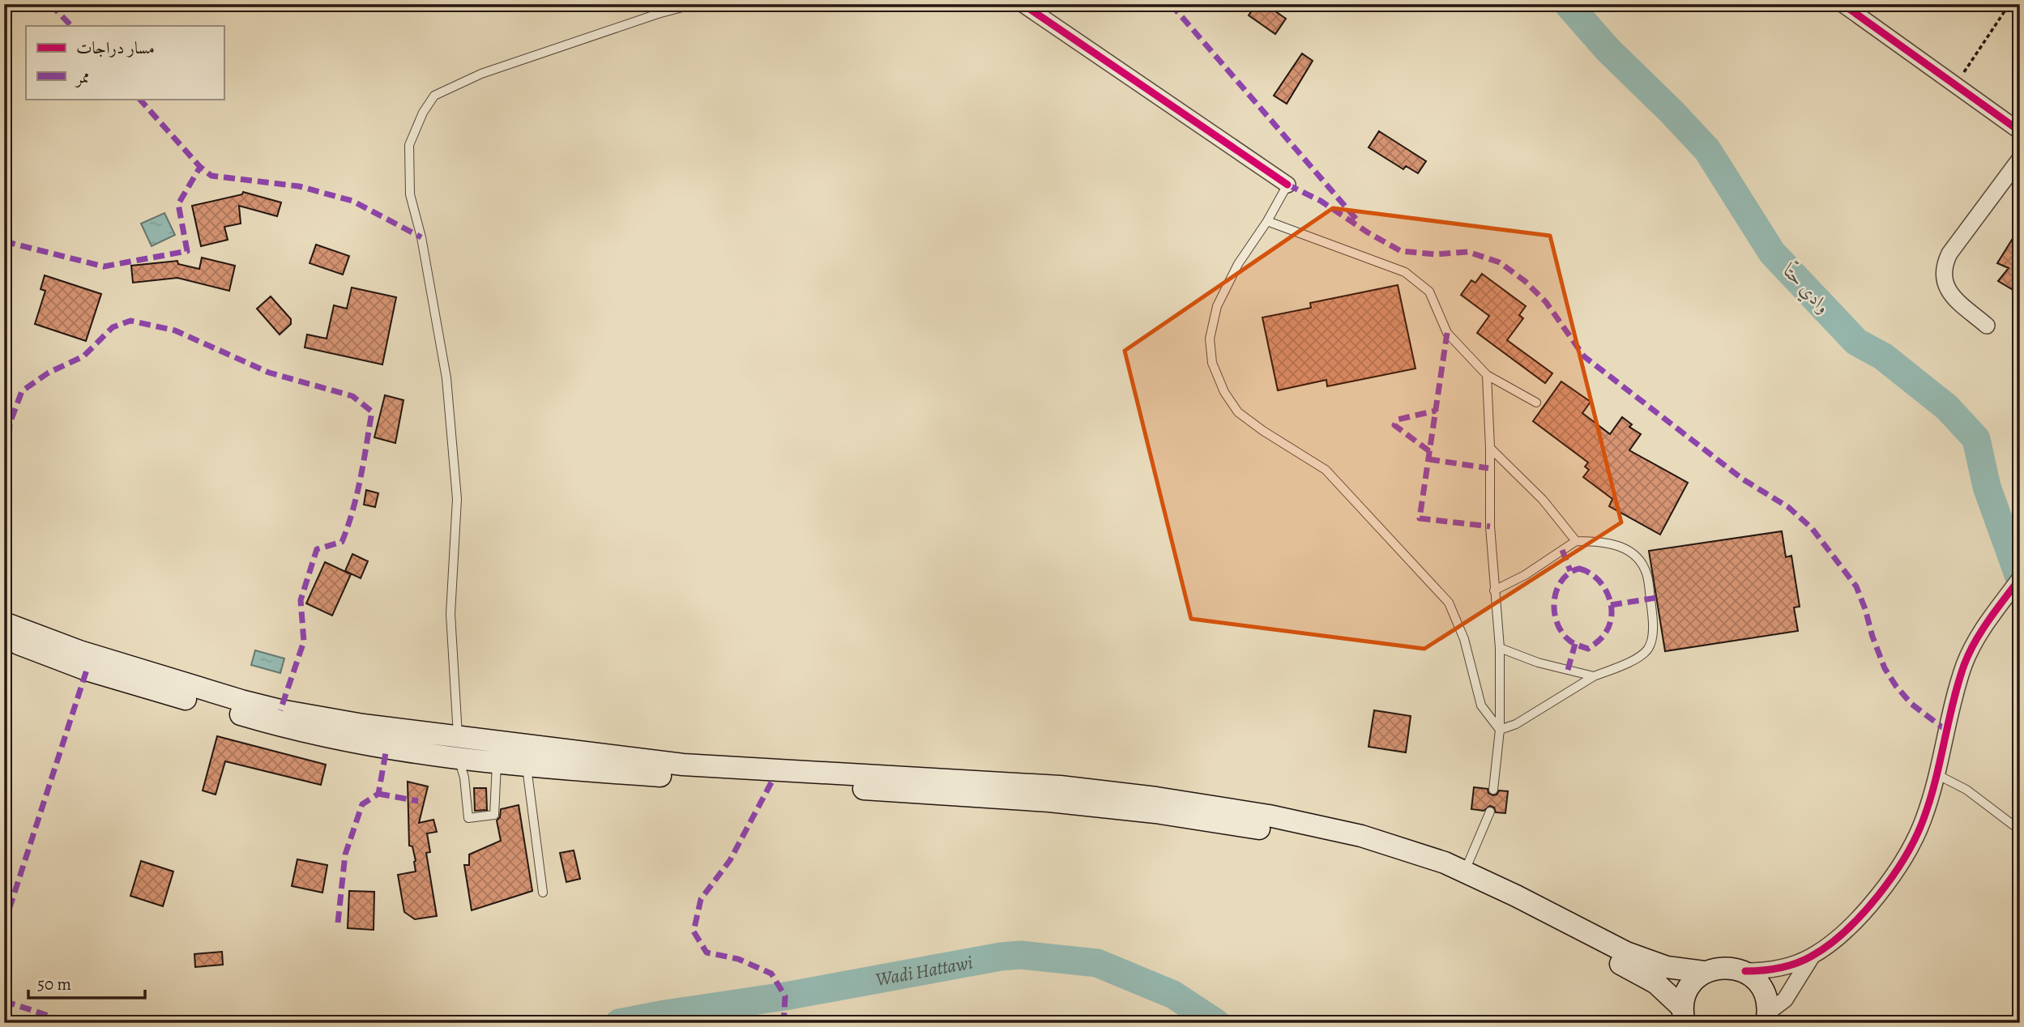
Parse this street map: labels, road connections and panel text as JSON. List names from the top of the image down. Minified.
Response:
{"water":["وادي حتّا","Wadi Hattawi"],"legend":["مسار دراجات","ممر"],"scale_bar":"50 m"}
